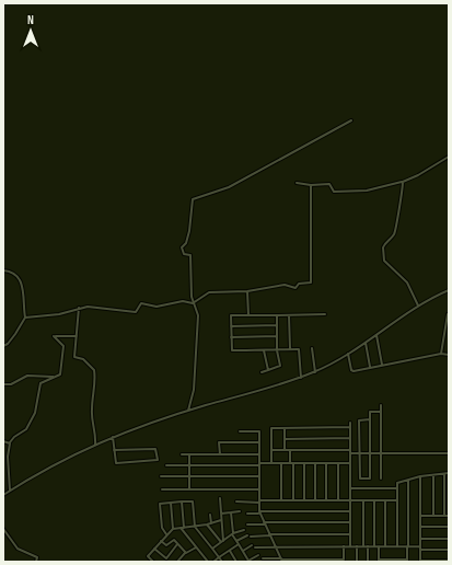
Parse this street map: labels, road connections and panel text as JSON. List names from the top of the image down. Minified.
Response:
{"north":"top"}
